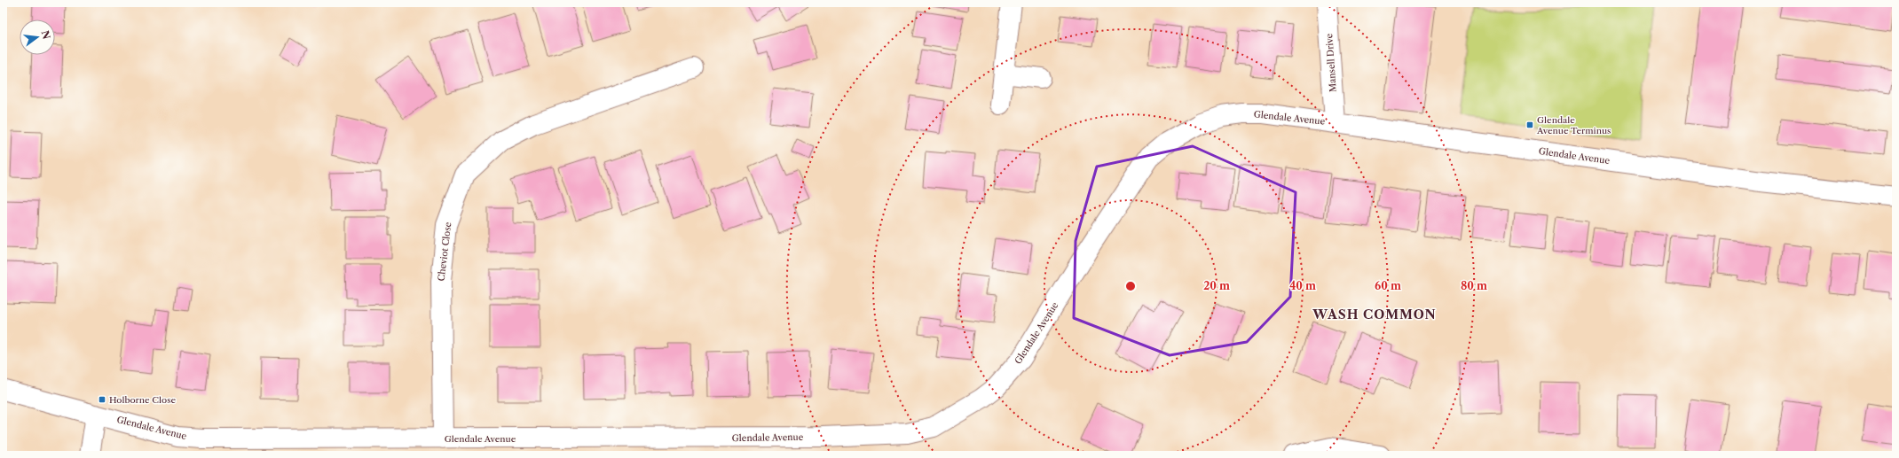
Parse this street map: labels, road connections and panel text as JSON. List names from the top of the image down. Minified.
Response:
{"streets":{"street":["Mansell Drive","Glendale Avenue","Cheviot Close"]},"crossings":[["Mansell Drive","Glendale Avenue"],["Glendale Avenue","Cheviot Close"]],"districts":["WASH COMMON"],"places":{"transit":["Glendale Avenue Terminus","Holborne Close"]},"north":"right","rings":["20 m","40 m","60 m","80 m"]}
